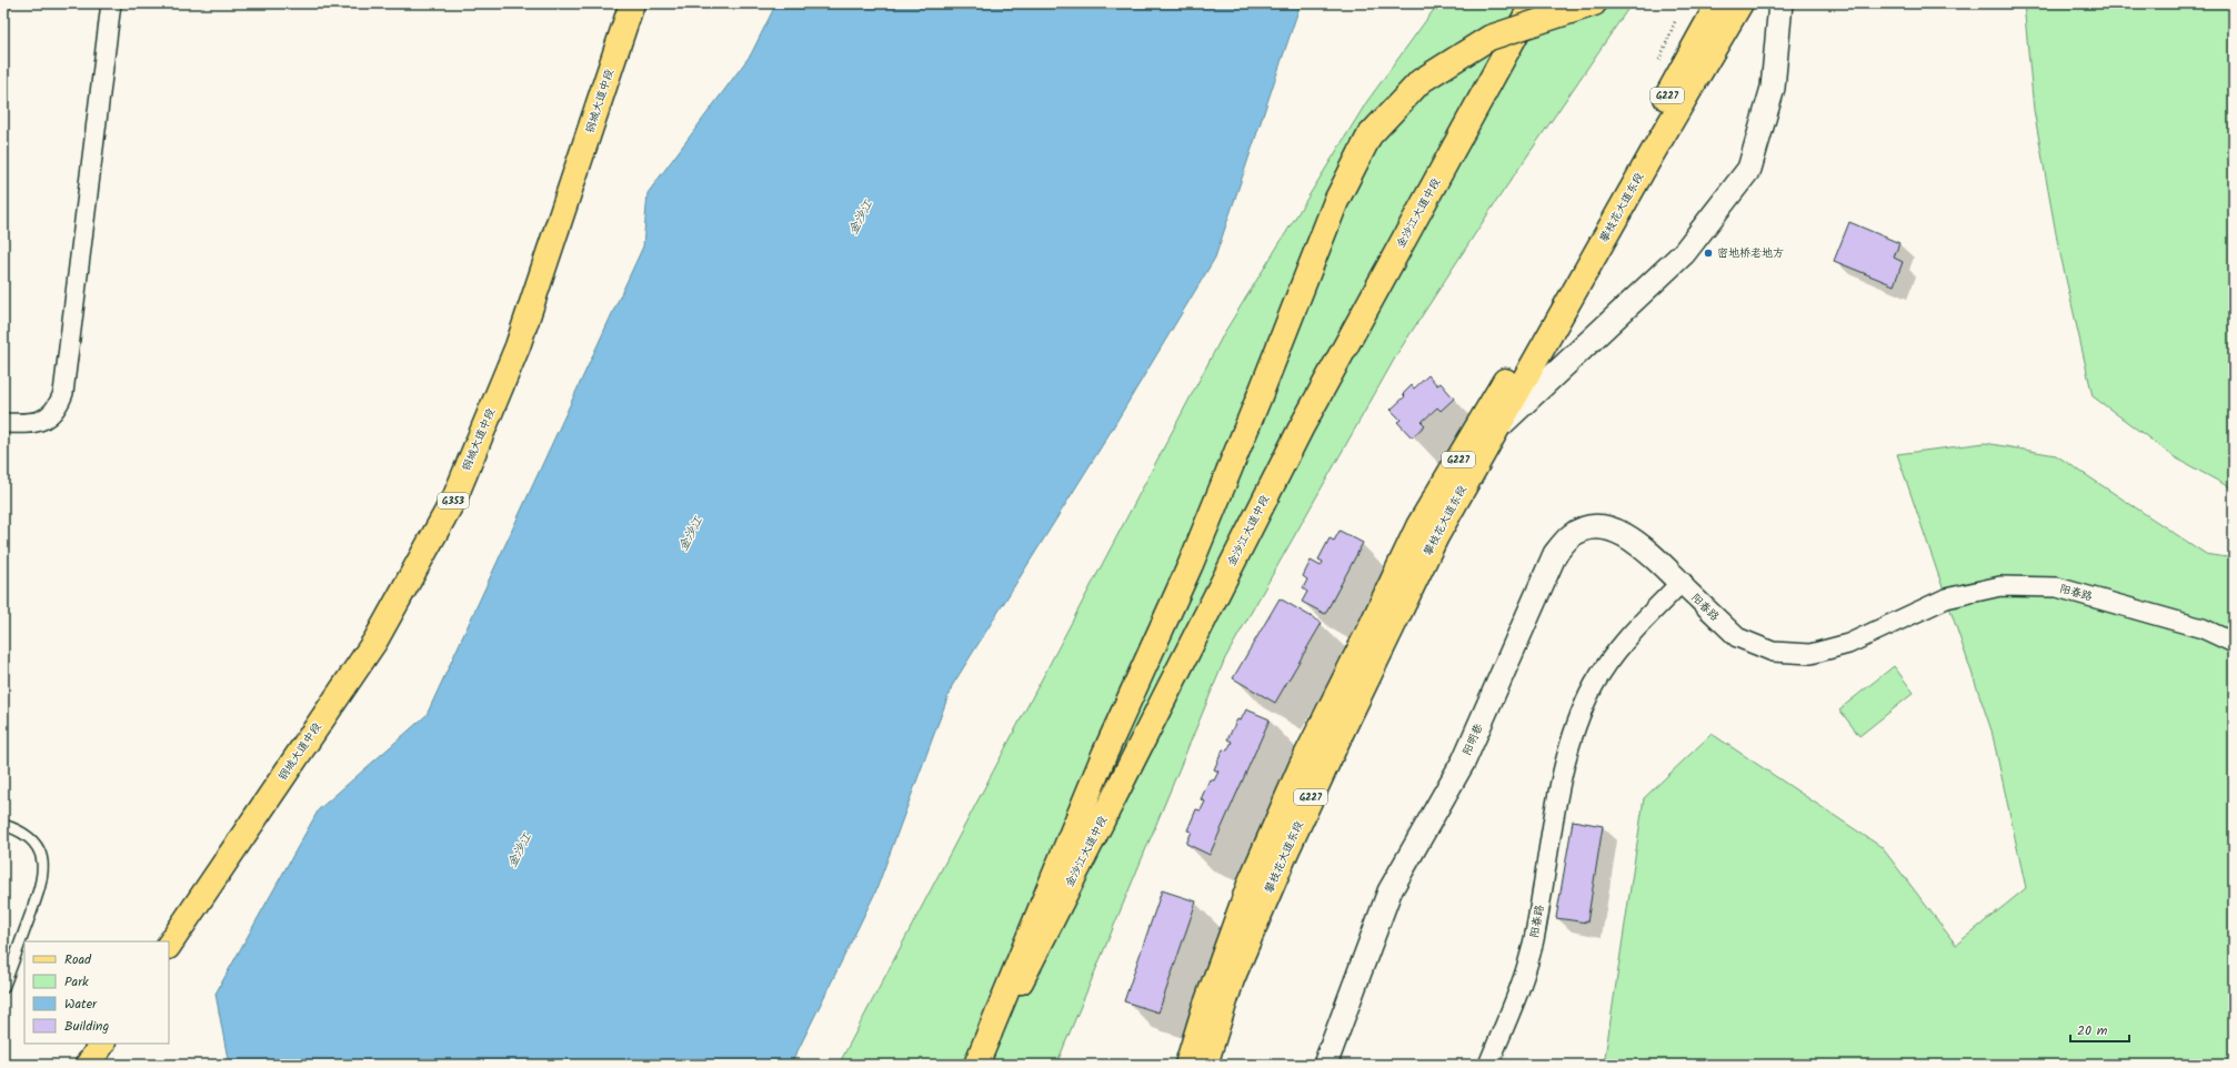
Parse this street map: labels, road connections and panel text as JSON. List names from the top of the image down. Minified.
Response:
{"streets":{"main road":["G227","钢城大道中段","攀枝花大道东段","金沙江大道中段","G353"],"street":["阳春路","阳明巷"]},"crossings":[["阳春路","阳明巷"]],"water":["金沙江"],"places":["密地桥老地方"],"legend":["Road","Park","Water","Building"],"scale_bar":"20 m"}
